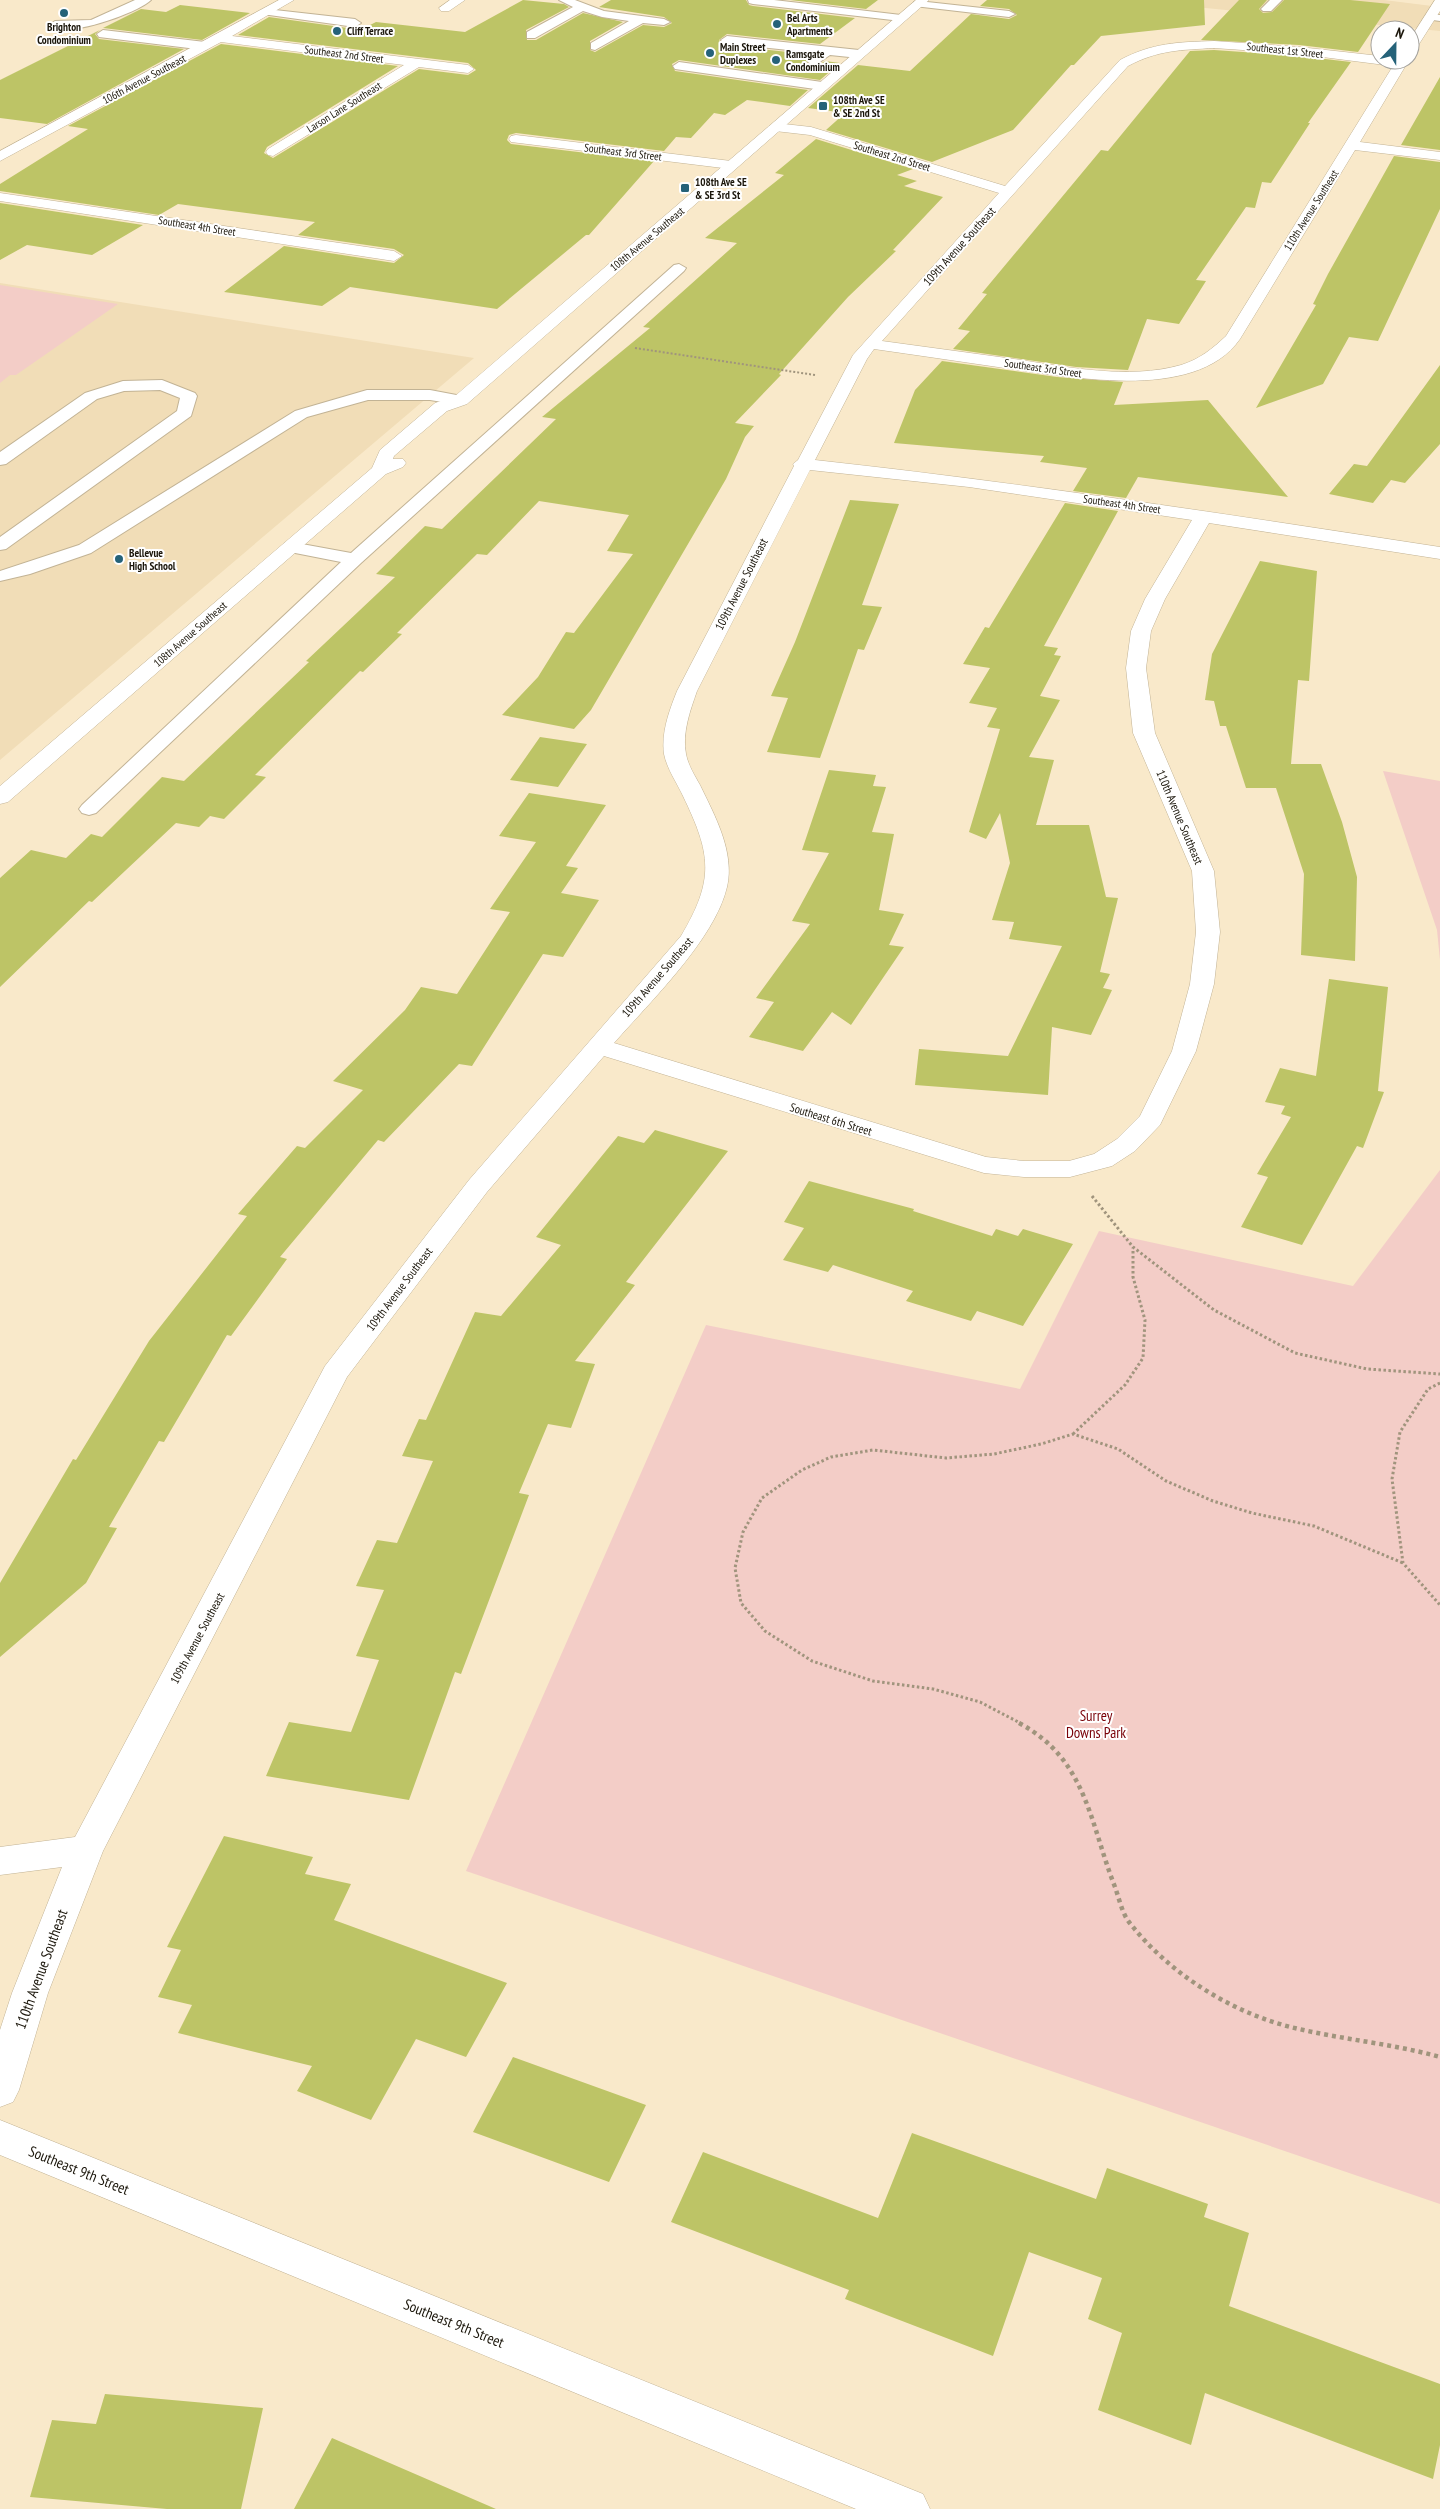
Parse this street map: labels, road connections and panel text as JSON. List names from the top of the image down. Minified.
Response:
{"streets":{"street":["Southeast 1st Street","Southeast 2nd Street","106th Avenue Southeast","Larson Lane Southeast","Southeast 3rd Street","110th Avenue Southeast","Southeast 4th Street","108th Avenue Southeast","109th Avenue Southeast","Southeast 6th Street","Southeast 9th Street"]},"crossings":[["Southeast 1st Street","109th Avenue Southeast"],["Southeast 2nd Street","106th Avenue Southeast"],["Southeast 2nd Street","Larson Lane Southeast"],["Southeast 2nd Street","108th Avenue Southeast"],["Southeast 2nd Street","109th Avenue Southeast"],["Southeast 3rd Street","110th Avenue Southeast"],["Southeast 3rd Street","108th Avenue Southeast"],["Southeast 3rd Street","109th Avenue Southeast"],["110th Avenue Southeast","Southeast 4th Street"],["110th Avenue Southeast","109th Avenue Southeast"],["110th Avenue Southeast","Southeast 6th Street"],["Southeast 4th Street","109th Avenue Southeast"],["109th Avenue Southeast","Southeast 6th Street"]],"parks":["Surrey Downs Park"],"places":{"other":["Brighton Condominium","Bel Arts Apartments","Cliff Terrace","Main Street Duplexes","Ramsgate Condominium","Bellevue High School"],"transit":["108th Ave SE & SE 2nd St","108th Ave SE & SE 3rd St"]},"north":"top"}
